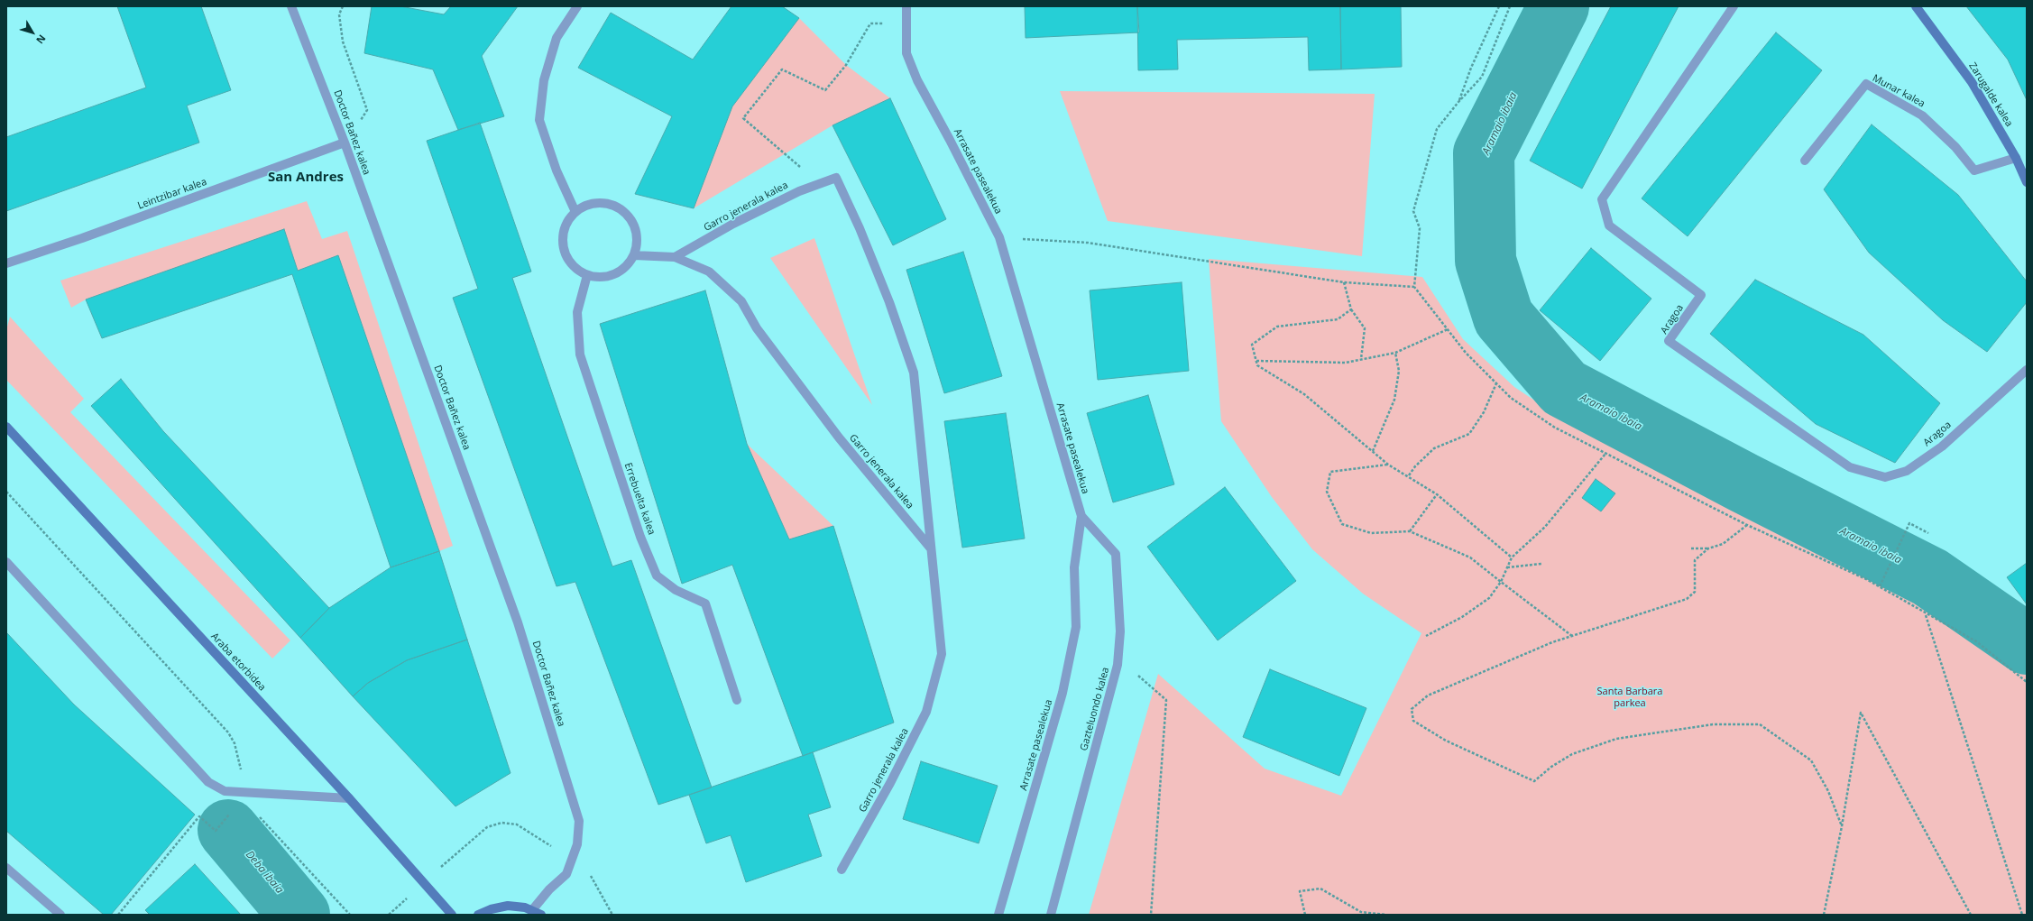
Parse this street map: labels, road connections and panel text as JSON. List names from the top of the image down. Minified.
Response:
{"streets":{"street":["Munar kalea","Zarugalde kalea","Doctor Bañez kalea","Arrasate pasealekua","Leintzibar kalea","Garro jenerala kalea","Aragoa","Errebuelta kalea","Araba etorbidea","Gazteluondo kalea"]},"crossings":[["Munar kalea","Zarugalde kalea"],["Doctor Bañez kalea","Leintzibar kalea"],["Arrasate pasealekua","Gazteluondo kalea"]],"districts":["San Andres"],"water":["Aramaio ibaia","Deba ibaia"],"parks":["Santa Barbara parkea"],"north":"bottom right"}
